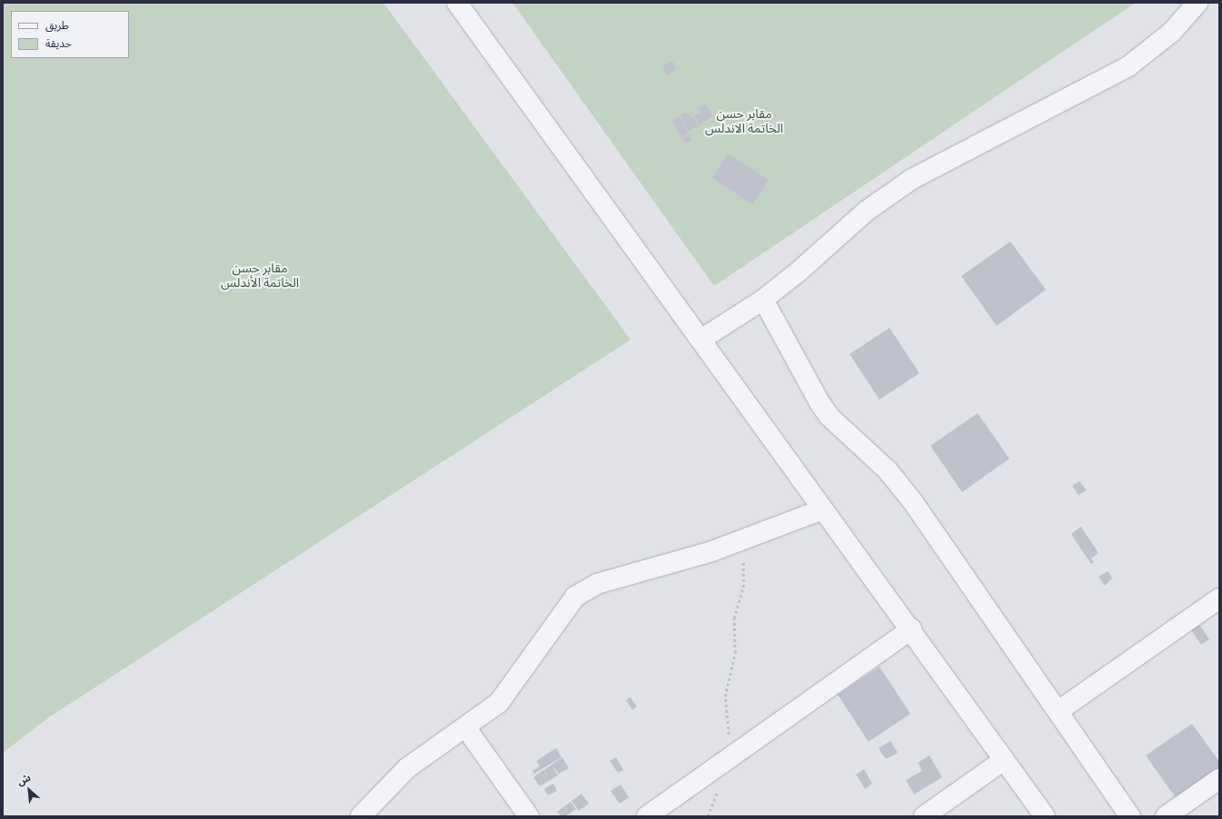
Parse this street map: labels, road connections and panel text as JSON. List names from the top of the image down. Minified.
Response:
{"parks":["مقابر حسن الخاتمة الاندلس","مقابر حسن الخاتمة الأندلس"],"legend":["طريق","حديقة"],"north":"top left"}
